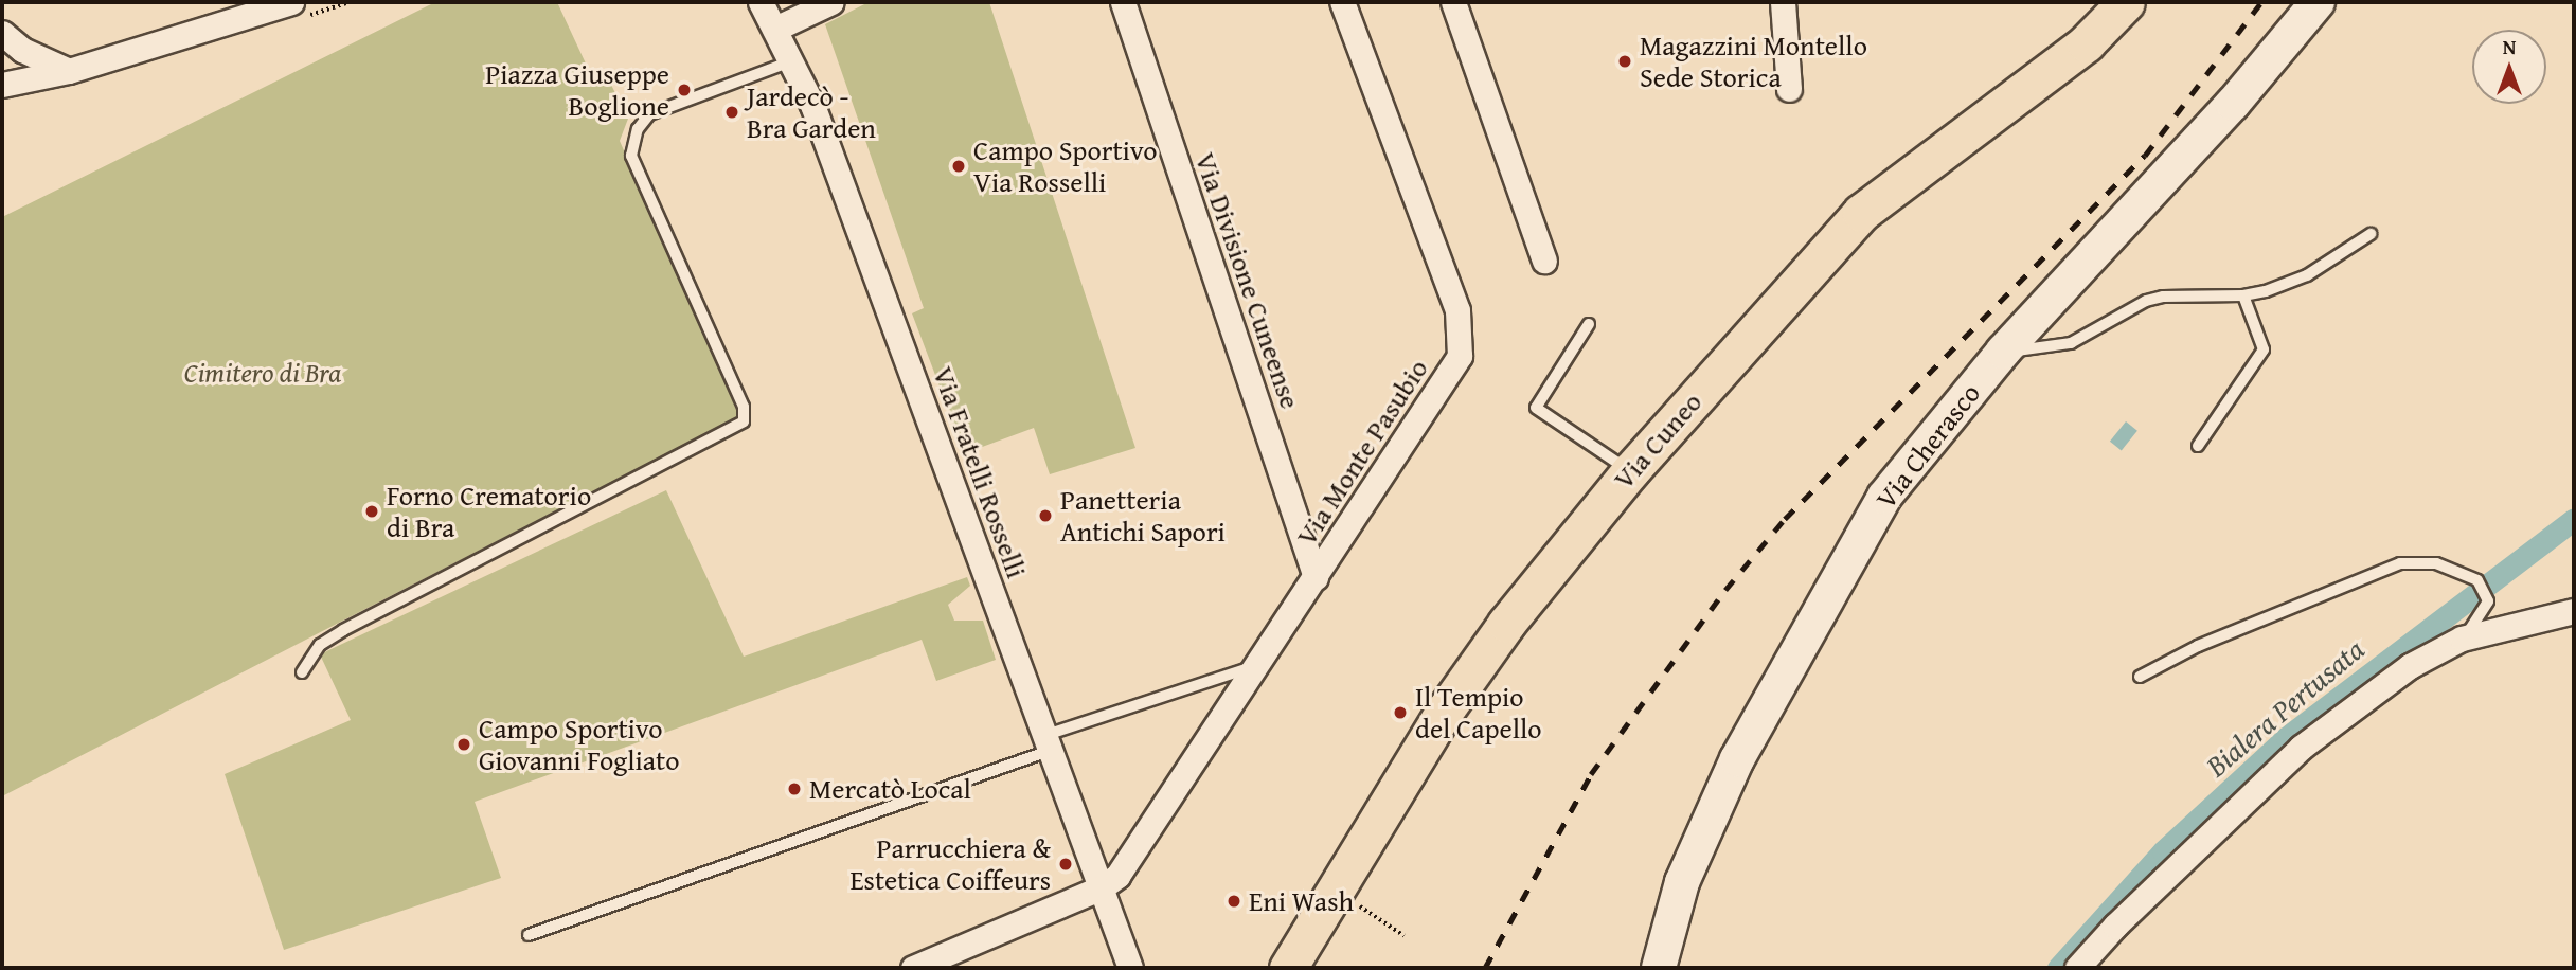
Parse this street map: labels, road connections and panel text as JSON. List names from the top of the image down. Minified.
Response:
{"streets":{"main road":["Via Cuneo","Via Cherasco"],"street":["Via Divisione Cuneense","Via Monte Pasubio","Via Fratelli Rosselli"]},"crossings":[["Via Divisione Cuneense","Via Monte Pasubio"],["Via Monte Pasubio","Via Fratelli Rosselli"]],"water":["Bialera Pertusata"],"parks":["Cimitero di Bra"],"places":["Magazzini Montello Sede Storica","Piazza Giuseppe Boglione","Jardecò - Bra Garden","Campo Sportivo Via Rosselli","Forno Crematorio di Bra","Panetteria Antichi Sapori","Il Tempio del Capello","Campo Sportivo Giovanni Fogliato","Mercatò Local","Parrucchiera & Estetica Coiffeurs","Eni Wash"],"north":"top"}
